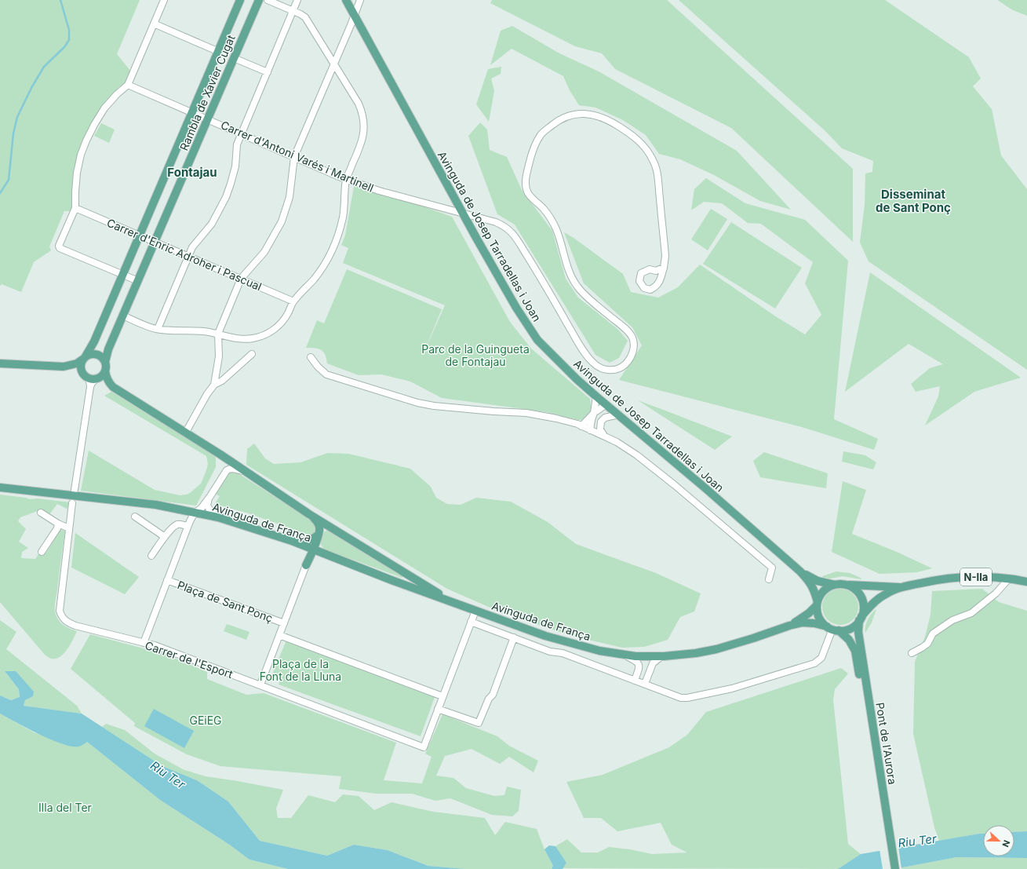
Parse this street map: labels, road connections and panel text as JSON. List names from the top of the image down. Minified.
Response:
{"streets":{"main road":["Rambla de Xavier Cugat","Avinguda de Josep Tarradellas i Joan","Avinguda de França","N-IIa","Pont de l'Aurora"],"street":["Carrer d'Antoni Varés i Martinell","Carrer d'Enric Adroher i Pascual","Plaça de Sant Ponç","Carrer de l'Esport"]},"crossings":[["Rambla de Xavier Cugat","Carrer d'Antoni Varés i Martinell"],["Rambla de Xavier Cugat","Carrer d'Enric Adroher i Pascual"],["Rambla de Xavier Cugat","N-IIa"],["Carrer d'Antoni Varés i Martinell","Avinguda de Josep Tarradellas i Joan"],["Avinguda de Josep Tarradellas i Joan","Avinguda de França"],["Avinguda de Josep Tarradellas i Joan","N-IIa"],["Avinguda de Josep Tarradellas i Joan","Pont de l'Aurora"],["Avinguda de França","N-IIa"],["Avinguda de França","Pont de l'Aurora"],["N-IIa","Pont de l'Aurora"]],"districts":["Fontajau","Disseminat de Sant Ponç"],"water":["Riu Ter"],"parks":["Parc de la Guingueta de Fontajau","Plaça de la Font de la Lluna","GEiEG","Illa del Ter"],"north":"right"}
